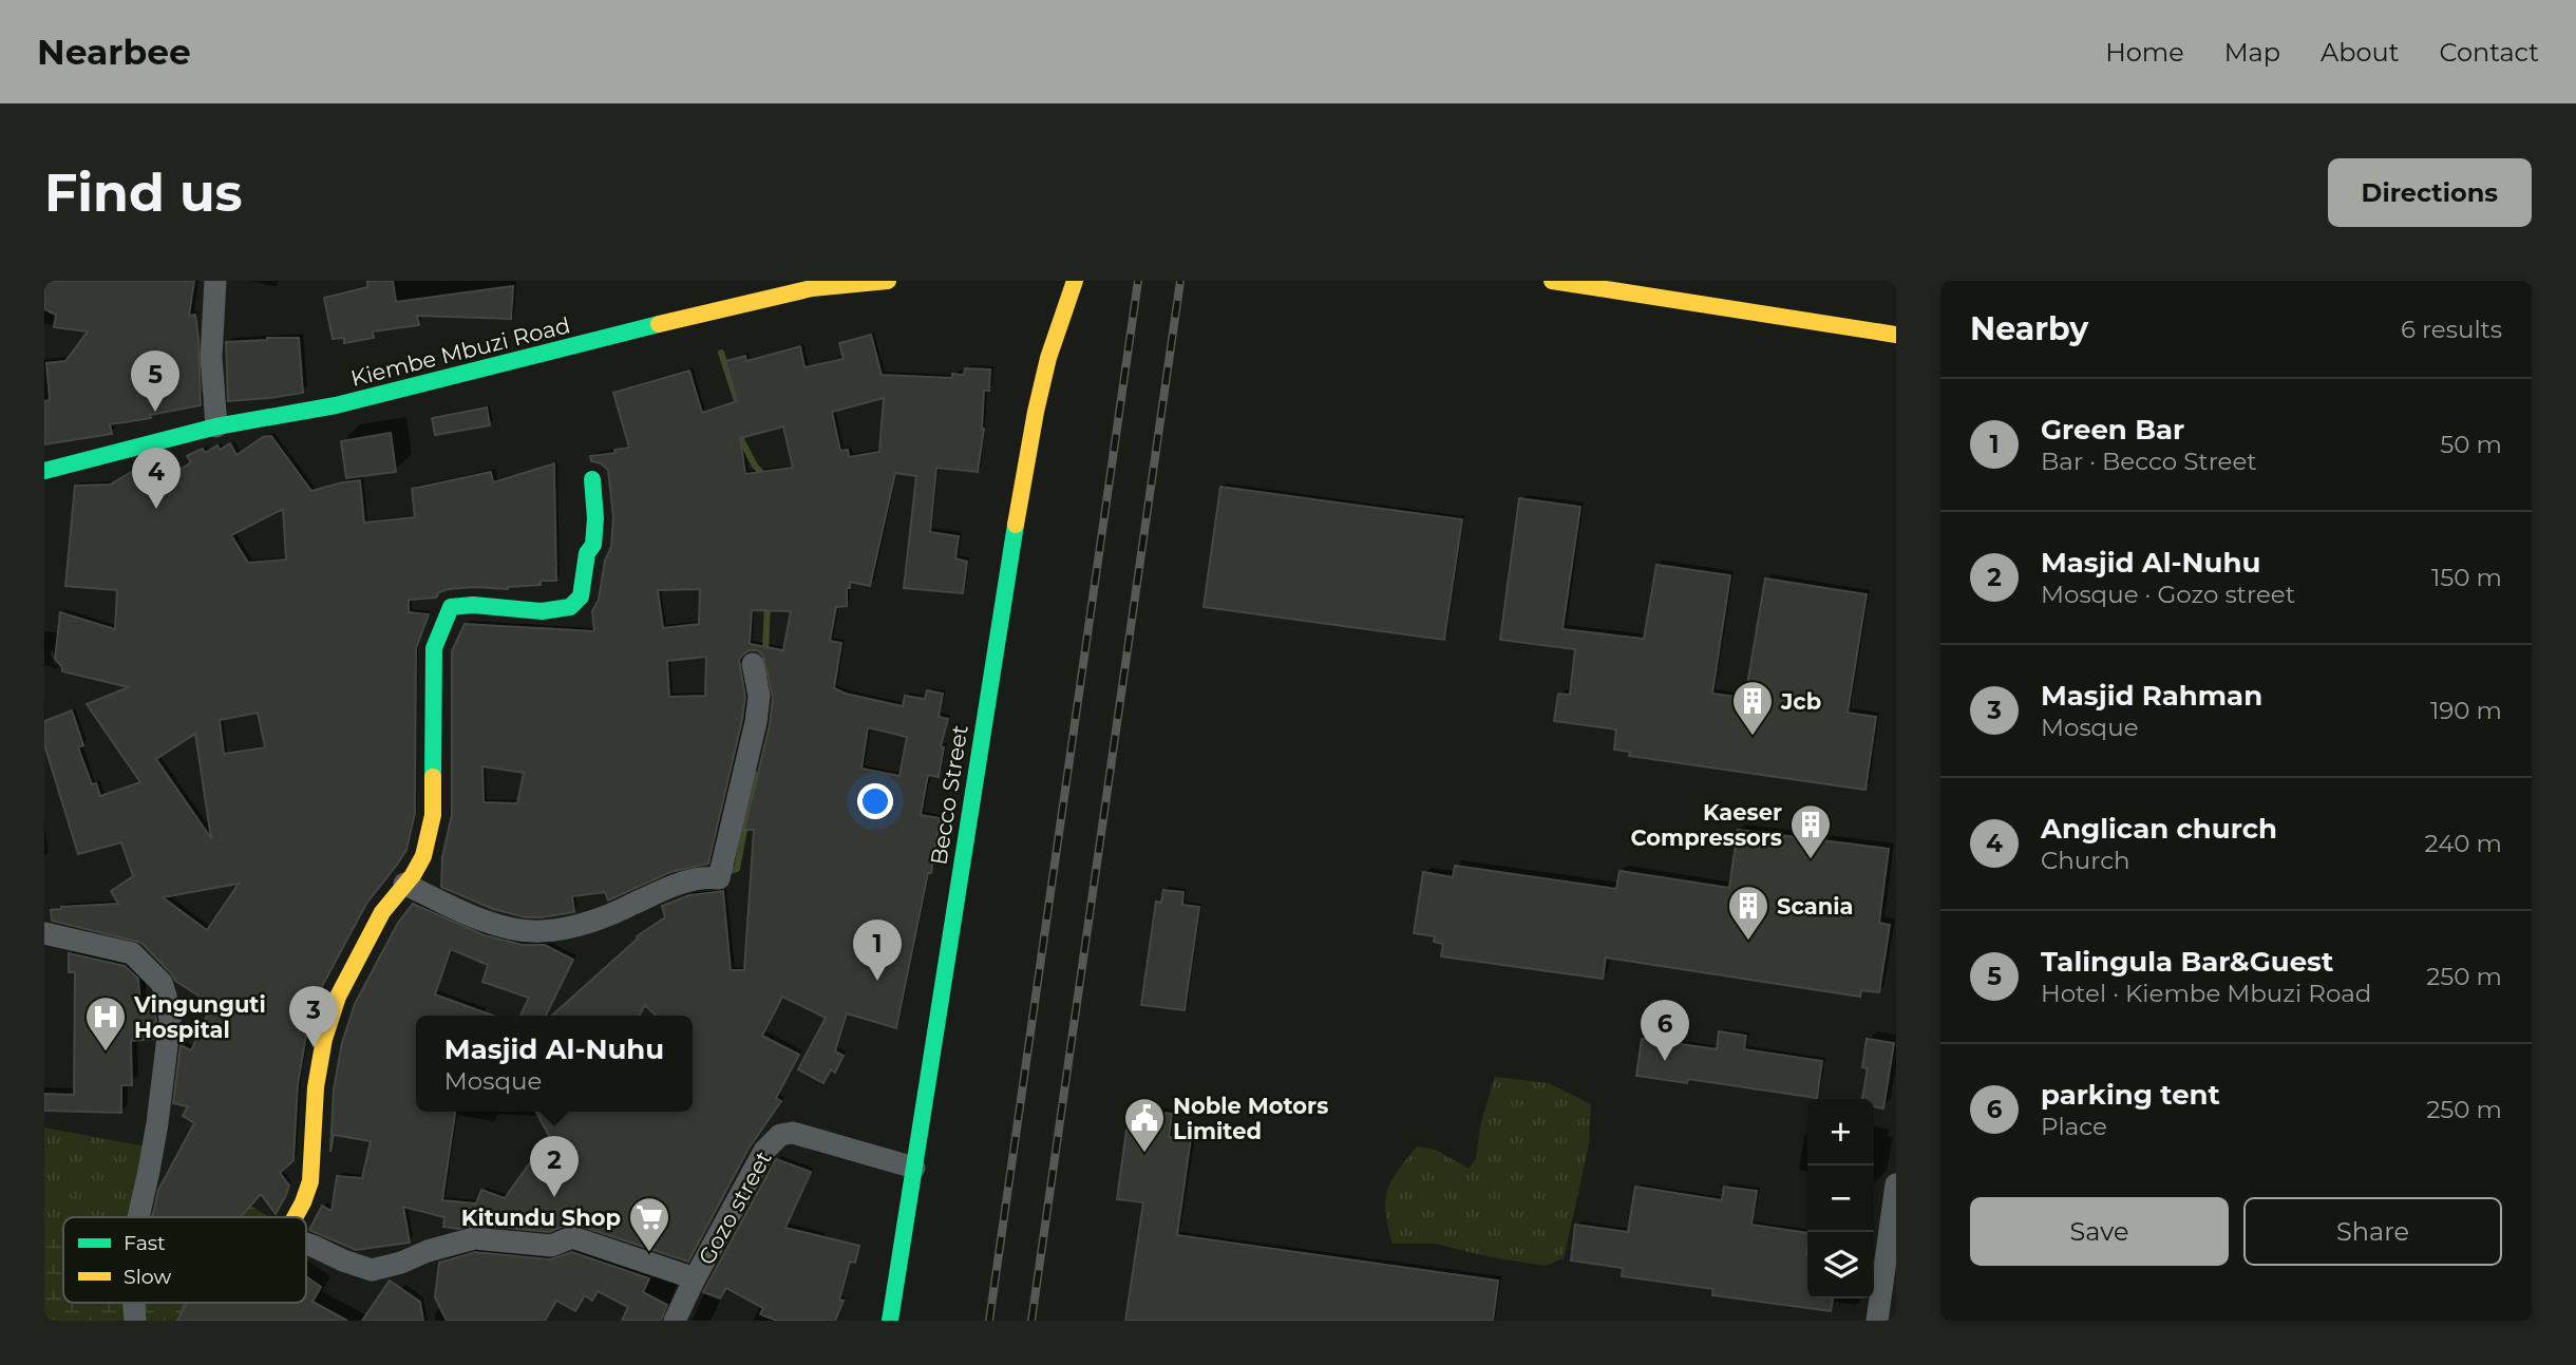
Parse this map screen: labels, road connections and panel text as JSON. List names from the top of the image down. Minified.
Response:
{"streets":{"street":["Kiembe Mbuzi Road","Becco Street","Gozo street"]},"crossings":[["Becco Street","Gozo street"]],"places":{"building":["Jcb","Kaeser Compressors","Scania"],"hospital":["Vingunguti Hospital"],"public building":["Noble Motors Limited"],"supermarket":["Kitundu Shop"]},"legend":["Fast","Slow"],"page":{"header":"Nearbee","nav":["Home","Map","About","Contact"],"buttons":["Directions",["Save","Share"]],"title":"Find us","heading":["Nearby","6 results"],"pins":["5","4","1","3","6","2"],"list":[{"mark":"1","name":"Green Bar","note":"Bar · Becco Street","value":"50 m"},{"mark":"2","name":"Masjid Al-Nuhu","note":"Mosque · Gozo street","value":"150 m"},{"mark":"3","name":"Masjid Rahman","note":"Mosque","value":"190 m"},{"mark":"4","name":"Anglican church","note":"Church","value":"240 m"},{"mark":"5","name":"Talingula Bar&Guest","note":"Hotel · Kiembe Mbuzi Road","value":"250 m"},{"mark":"6","name":"parking tent","note":"Place","value":"250 m"}],"popup":["Masjid Al-Nuhu","Mosque"],"map_buttons":["+","−"]}}
